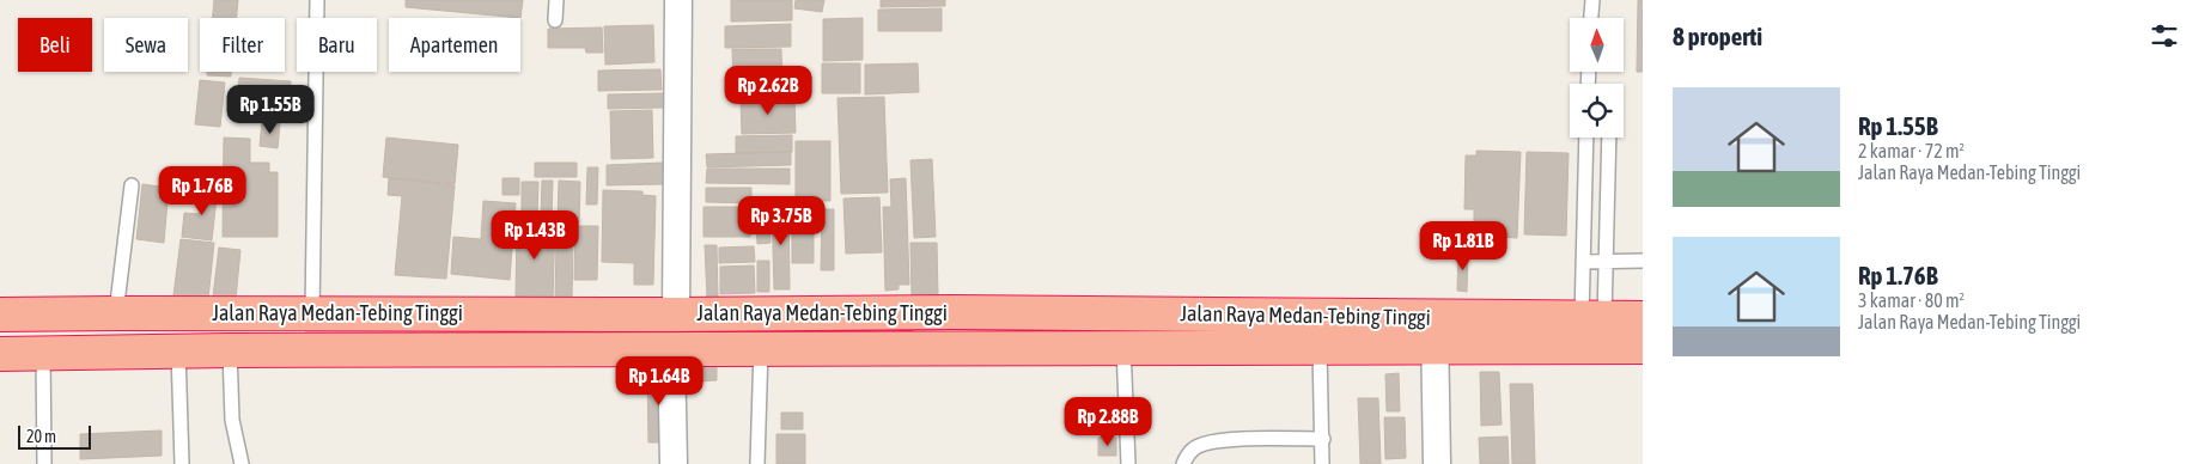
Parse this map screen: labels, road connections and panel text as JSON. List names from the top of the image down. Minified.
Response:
{"streets":{"highway":["Jalan Raya Medan-Tebing Tinggi"]},"scale_bar":"20 m","north":"top","page":{"heading":"8 properti","chip":["Beli","Sewa","Filter","Baru","Apartemen"],"price":["Rp 2.62B","Rp 1.55B","Rp 1.76B","Rp 3.75B","Rp 1.43B","Rp 1.81B","Rp 1.64B","Rp 2.88B"],"list":[{"name":"Rp 1.55B","note":"2 kamar · 72 m² · Jalan Raya Medan-Tebing Tinggi"},{"name":"Rp 1.76B","note":"3 kamar · 80 m² · Jalan Raya Medan-Tebing Tinggi"}],"scale":"20 m"}}
